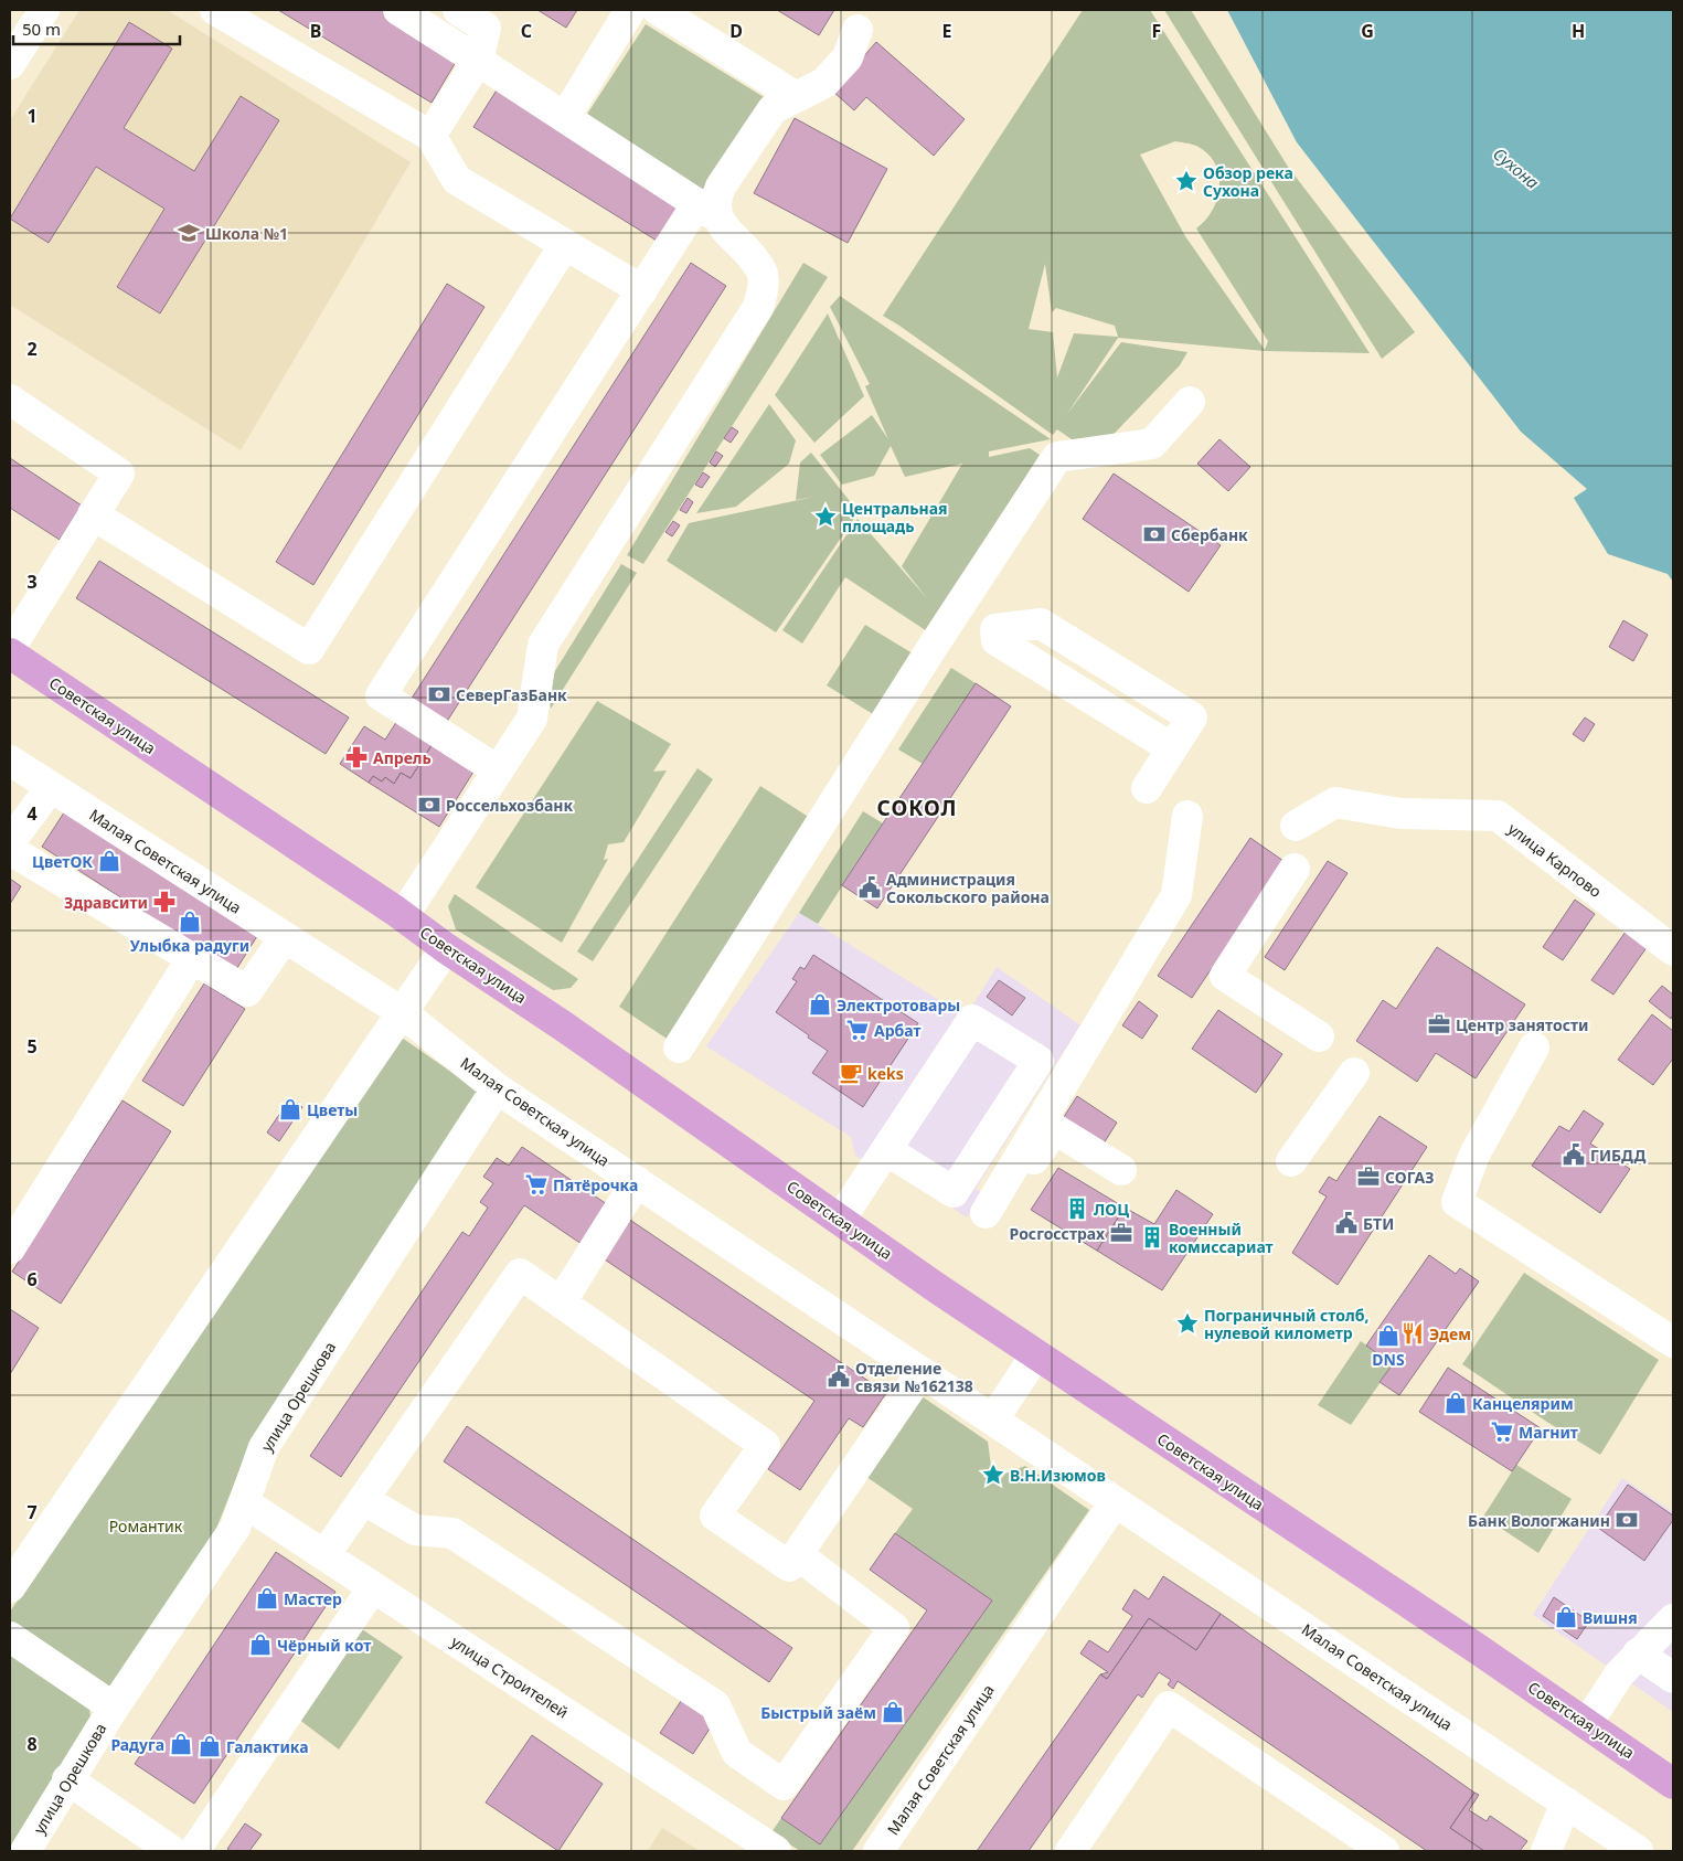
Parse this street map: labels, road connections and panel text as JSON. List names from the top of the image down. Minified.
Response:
{"streets":{"main road":["Советская улица"],"street":["улица Карпово","Малая Советская улица","улица Орешкова","улица Строителей"]},"crossings":[["Малая Советская улица","улица Орешкова"],["улица Орешкова","улица Строителей"]],"districts":["СОКОЛ"],"water":["Сухона"],"parks":["Романтик"],"places":{"place":["Обзор река Сухона","Центральная площадь","Пограничный столб, нулевой километр","В.Н.Изюмов"],"school or university":["Школа №1"],"bank":["Сбербанк","СеверГазБанк","Россельхозбанк","Банк Вологжанин"],"pharmacy":["Апрель","Здравсити"],"shop":["ЦветОК","Улыбка радуги","Электротовары","Цветы","DNS","Канцелярим","Мастер","Вишня","Чёрный кот","Быстрый заём","Радуга","Галактика"],"public building":["Администрация Сокольского района","ГИБДД","БТИ","Отделение связи №162138"],"office":["Центр занятости","СОГАЗ","Росгосстрах"],"supermarket":["Арбат","Пятёрочка","Магнит"],"cafe":["keks"],"building":["ЛОЦ","Военный комиссариат"],"restaurant":["Эдем"]},"scale_bar":"50 m","grid":{"columns":["B","C","D","E","F","G","H"],"rows":["1","2","3","4","5","6","7","8"]}}
